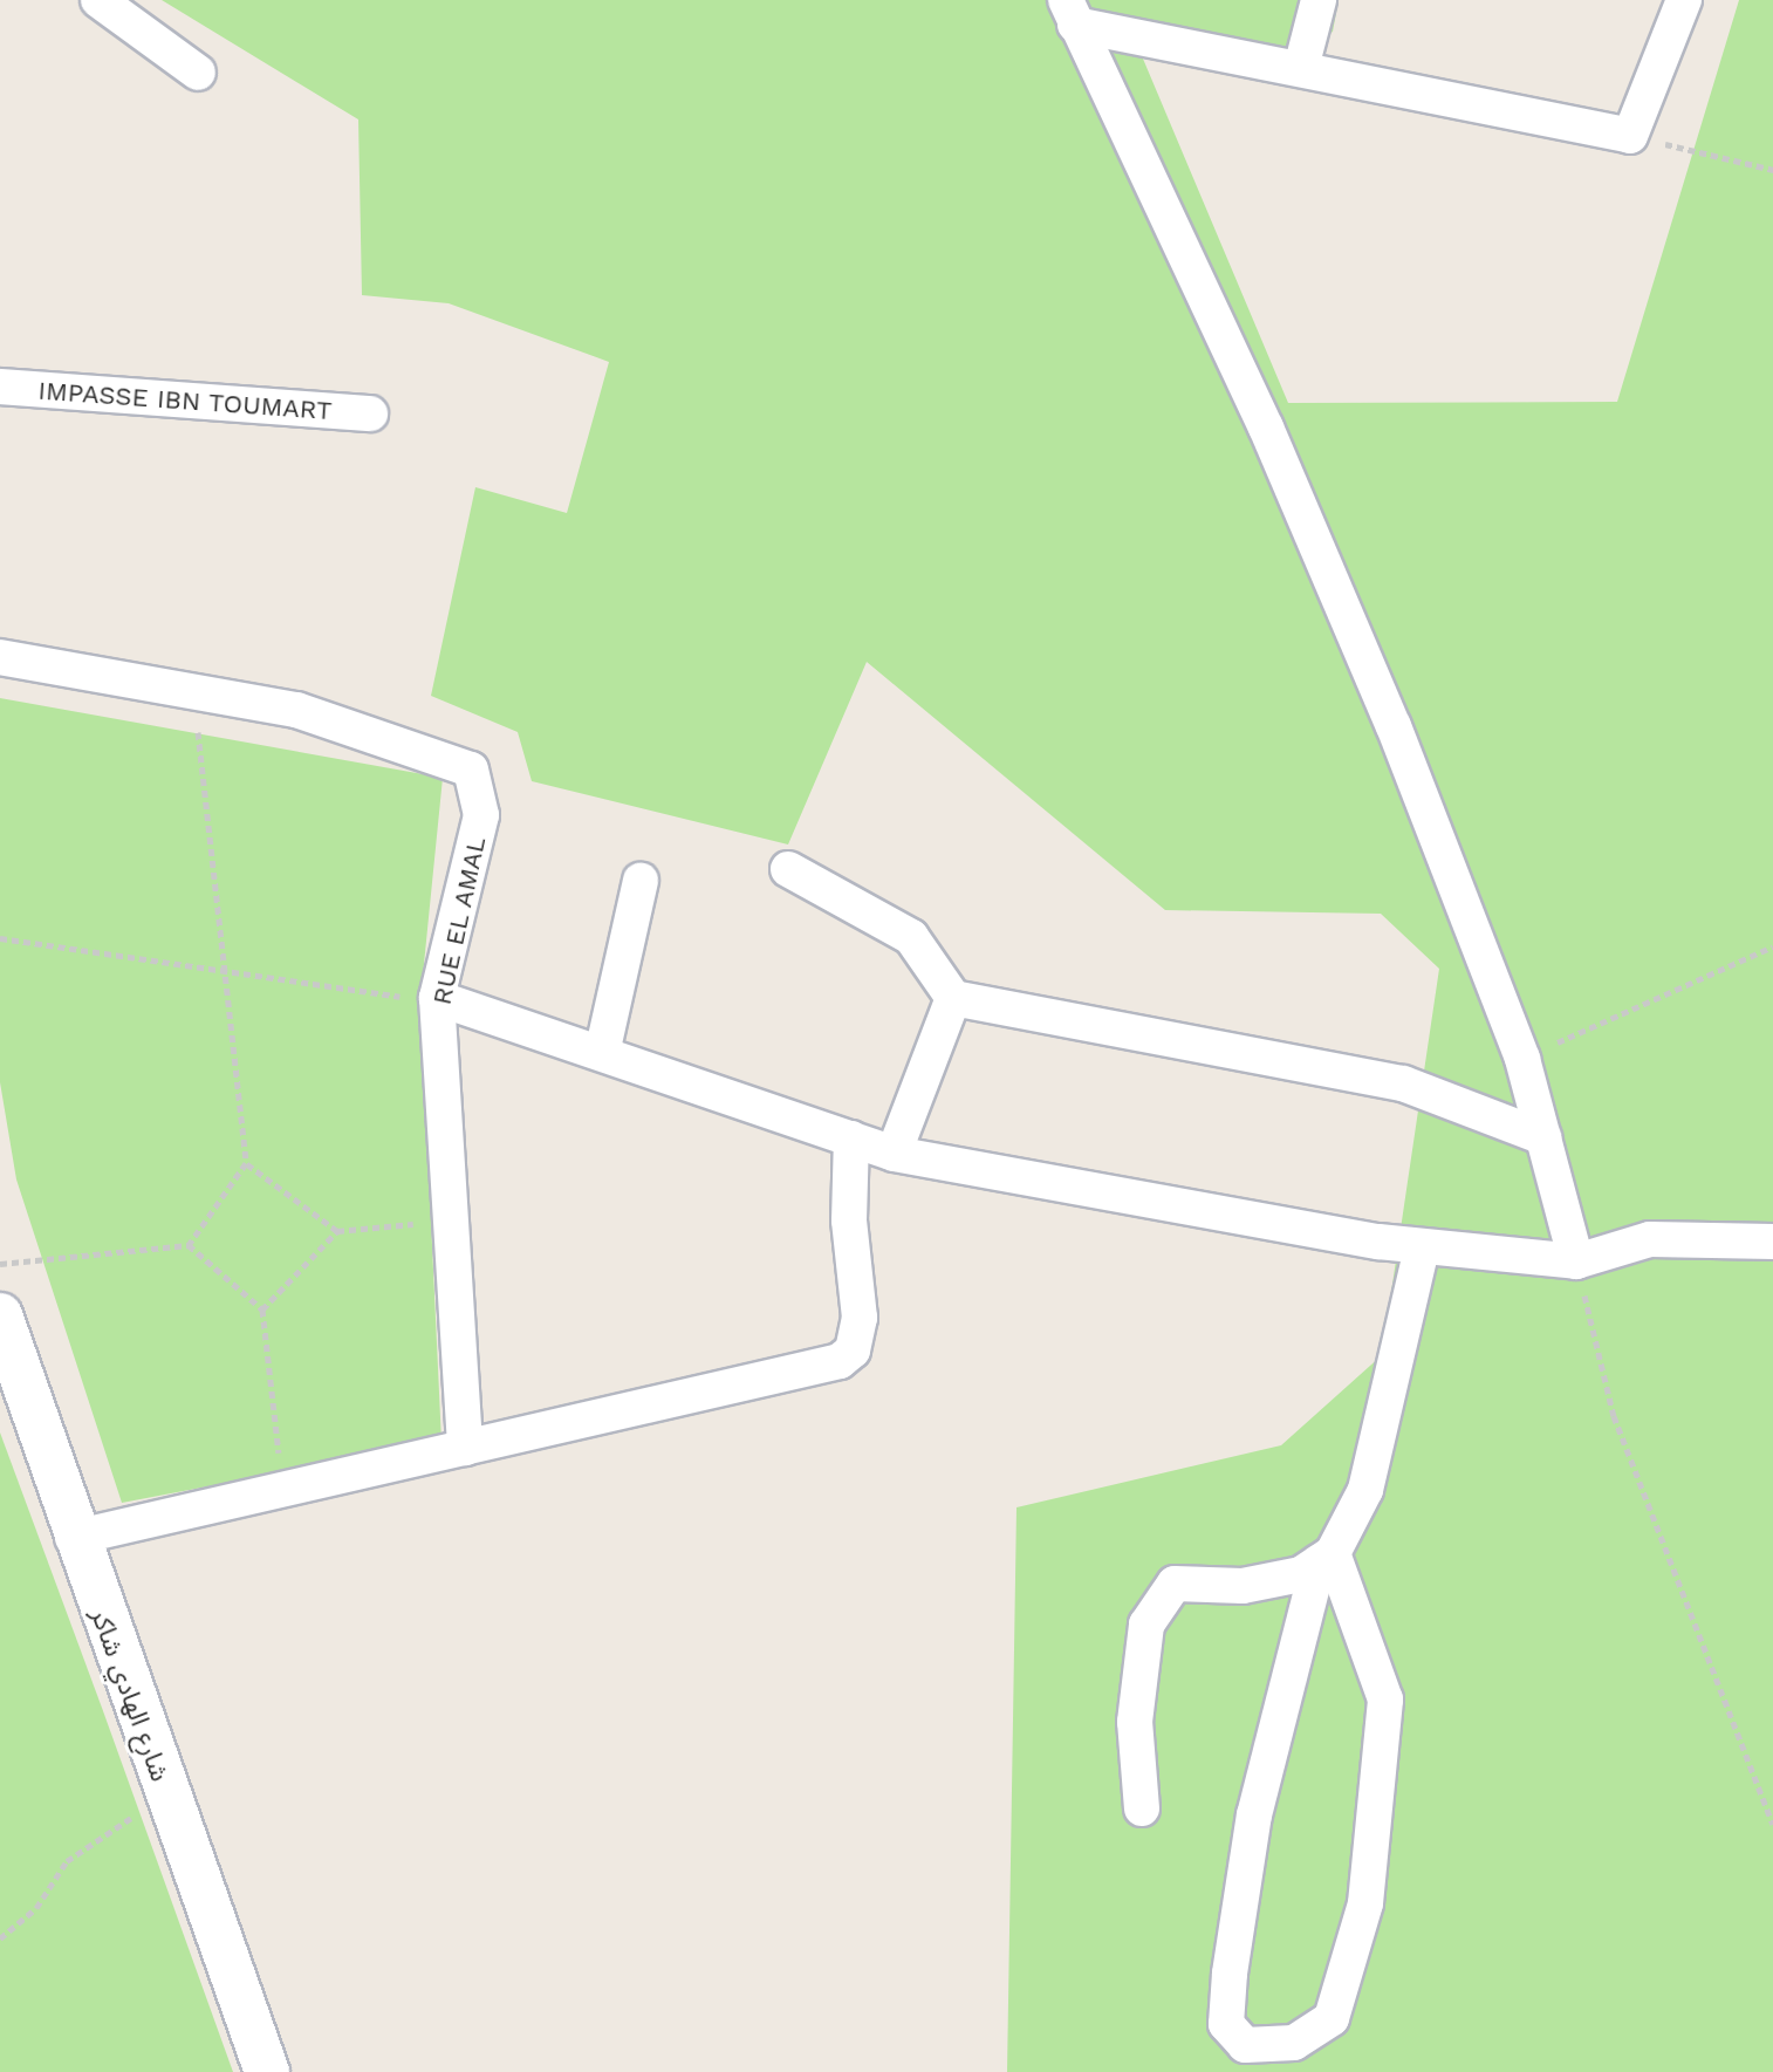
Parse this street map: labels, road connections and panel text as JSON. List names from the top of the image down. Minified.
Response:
{"streets":{"street":["IMPASSE IBN TOUMART","RUE EL AMAL","شارع الهادي شاكر"]}}
